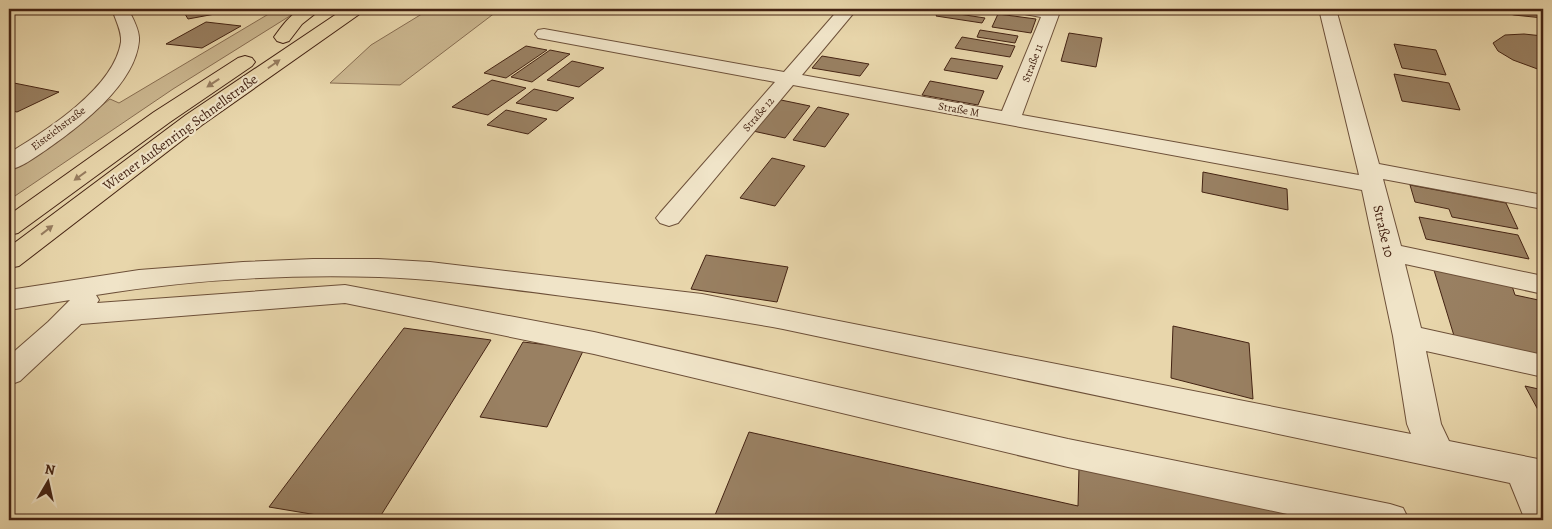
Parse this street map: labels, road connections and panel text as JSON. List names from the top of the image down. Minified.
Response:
{"streets":{"highway":["Wiener Außenring Schnellstraße"],"street":["Straße 11","Straße M","Straße 12","Eisteichstraße","Straße 10"]},"crossings":[["Straße 11","Straße M"],["Straße M","Straße 12"],["Straße M","Straße 10"]],"north":"top"}
